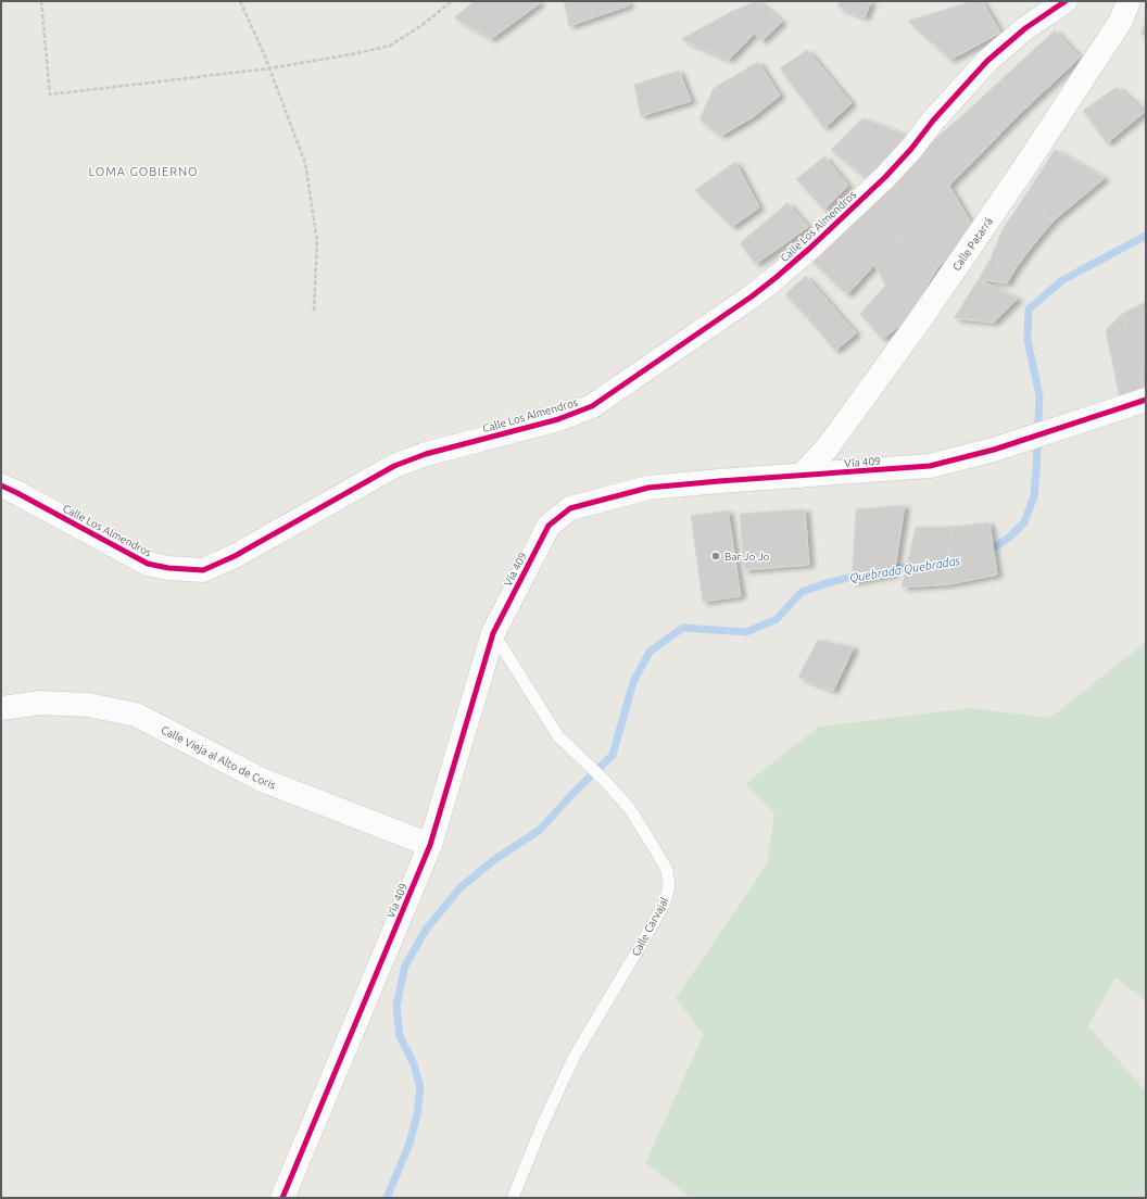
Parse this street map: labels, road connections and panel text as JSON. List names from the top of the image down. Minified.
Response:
{"streets":{"street":["Calle Los Almendros","Calle Patarrá","Vía 409","Calle Vieja al Alto de Coris"],"lane":["Calle Carvajal"]},"crossings":[["Calle Patarrá","Vía 409"],["Vía 409","Calle Vieja al Alto de Coris"],["Vía 409","Calle Carvajal"]],"districts":["LOMA GOBIERNO"],"water":["Quebrada Quebradas"],"places":["Bar Jo Jo"]}
